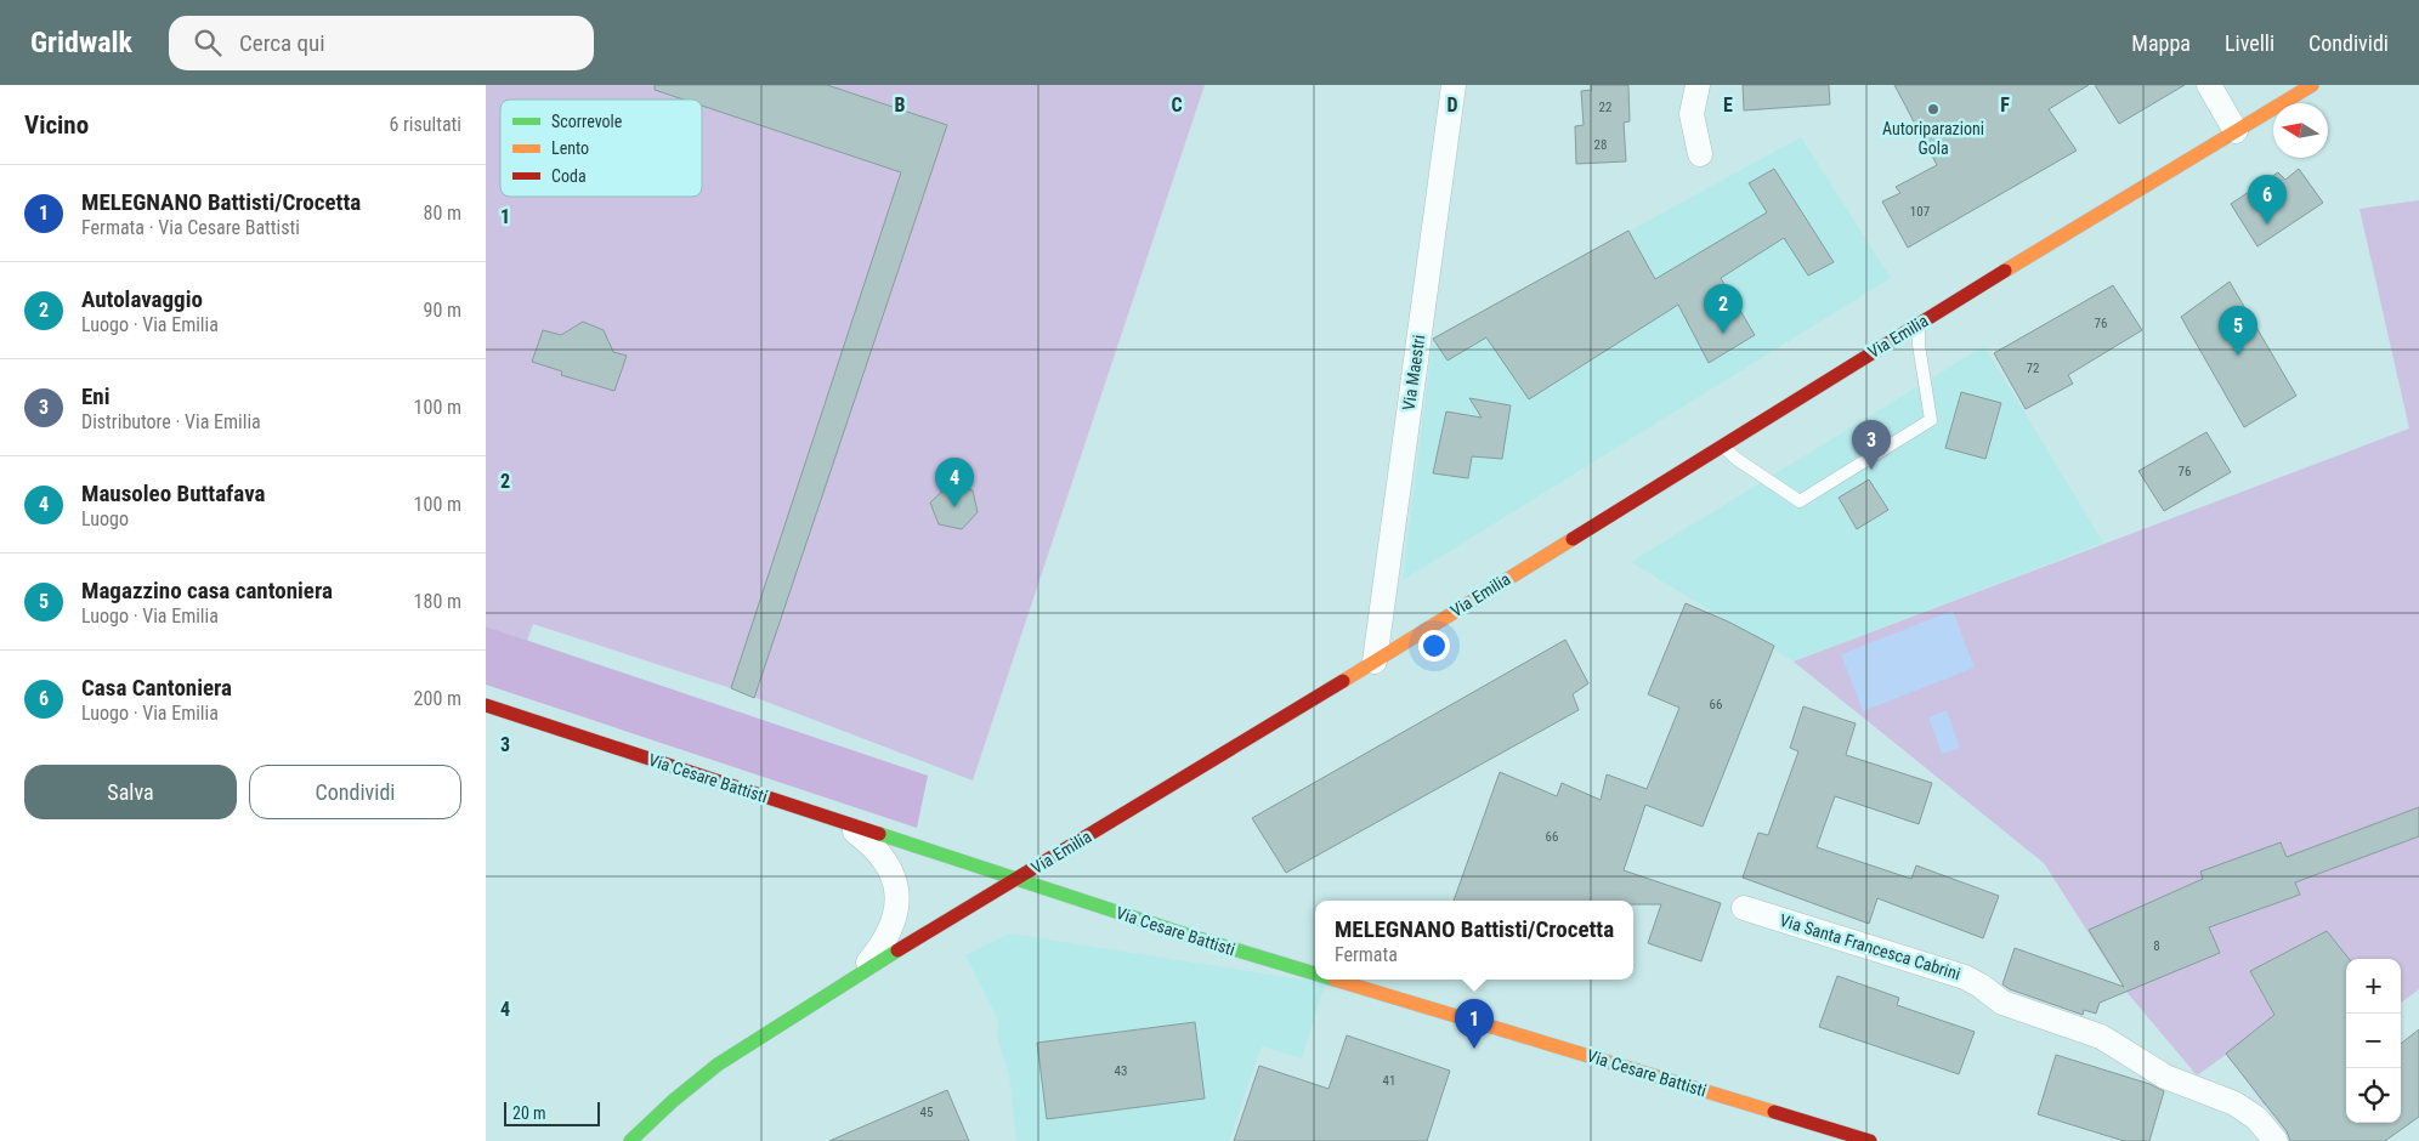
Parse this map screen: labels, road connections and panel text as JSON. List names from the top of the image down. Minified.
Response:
{"streets":{"street":["Via Emilia","Via Maestri","Via Cesare Battisti","Via Santa Francesca Cabrini"]},"crossings":[["Via Emilia","Via Maestri"],["Via Emilia","Via Cesare Battisti"]],"places":["Autoriparazioni Gola"],"house_numbers":["22","28","107","76","72","76","66","66","8","43","41","45"],"legend":["Scorrevole","Lento","Coda"],"scale_bar":"20 m","north":"left","page":{"header":"Gridwalk","search":"Cerca qui","nav":["Mappa","Livelli","Condividi"],"heading":["Vicino","6 risultati"],"list":[{"mark":"1","name":"MELEGNANO Battisti/Crocetta","note":"Fermata · Via Cesare Battisti","value":"80 m"},{"mark":"2","name":"Autolavaggio","note":"Luogo · Via Emilia","value":"90 m"},{"mark":"3","name":"Eni","note":"Distributore · Via Emilia","value":"100 m"},{"mark":"4","name":"Mausoleo Buttafava","note":"Luogo","value":"100 m"},{"mark":"5","name":"Magazzino casa cantoniera","note":"Luogo · Via Emilia","value":"180 m"},{"mark":"6","name":"Casa Cantoniera","note":"Luogo · Via Emilia","value":"200 m"}],"pins":["6","2","5","3","4","1"],"buttons":["Salva","Condividi"],"popup":["MELEGNANO Battisti/Crocetta","Fermata"],"map_buttons":["+","−"],"scale":"20 m"},"grid":{"columns":["B","C","D","E","F"],"rows":["1","2","3","4"]}}
